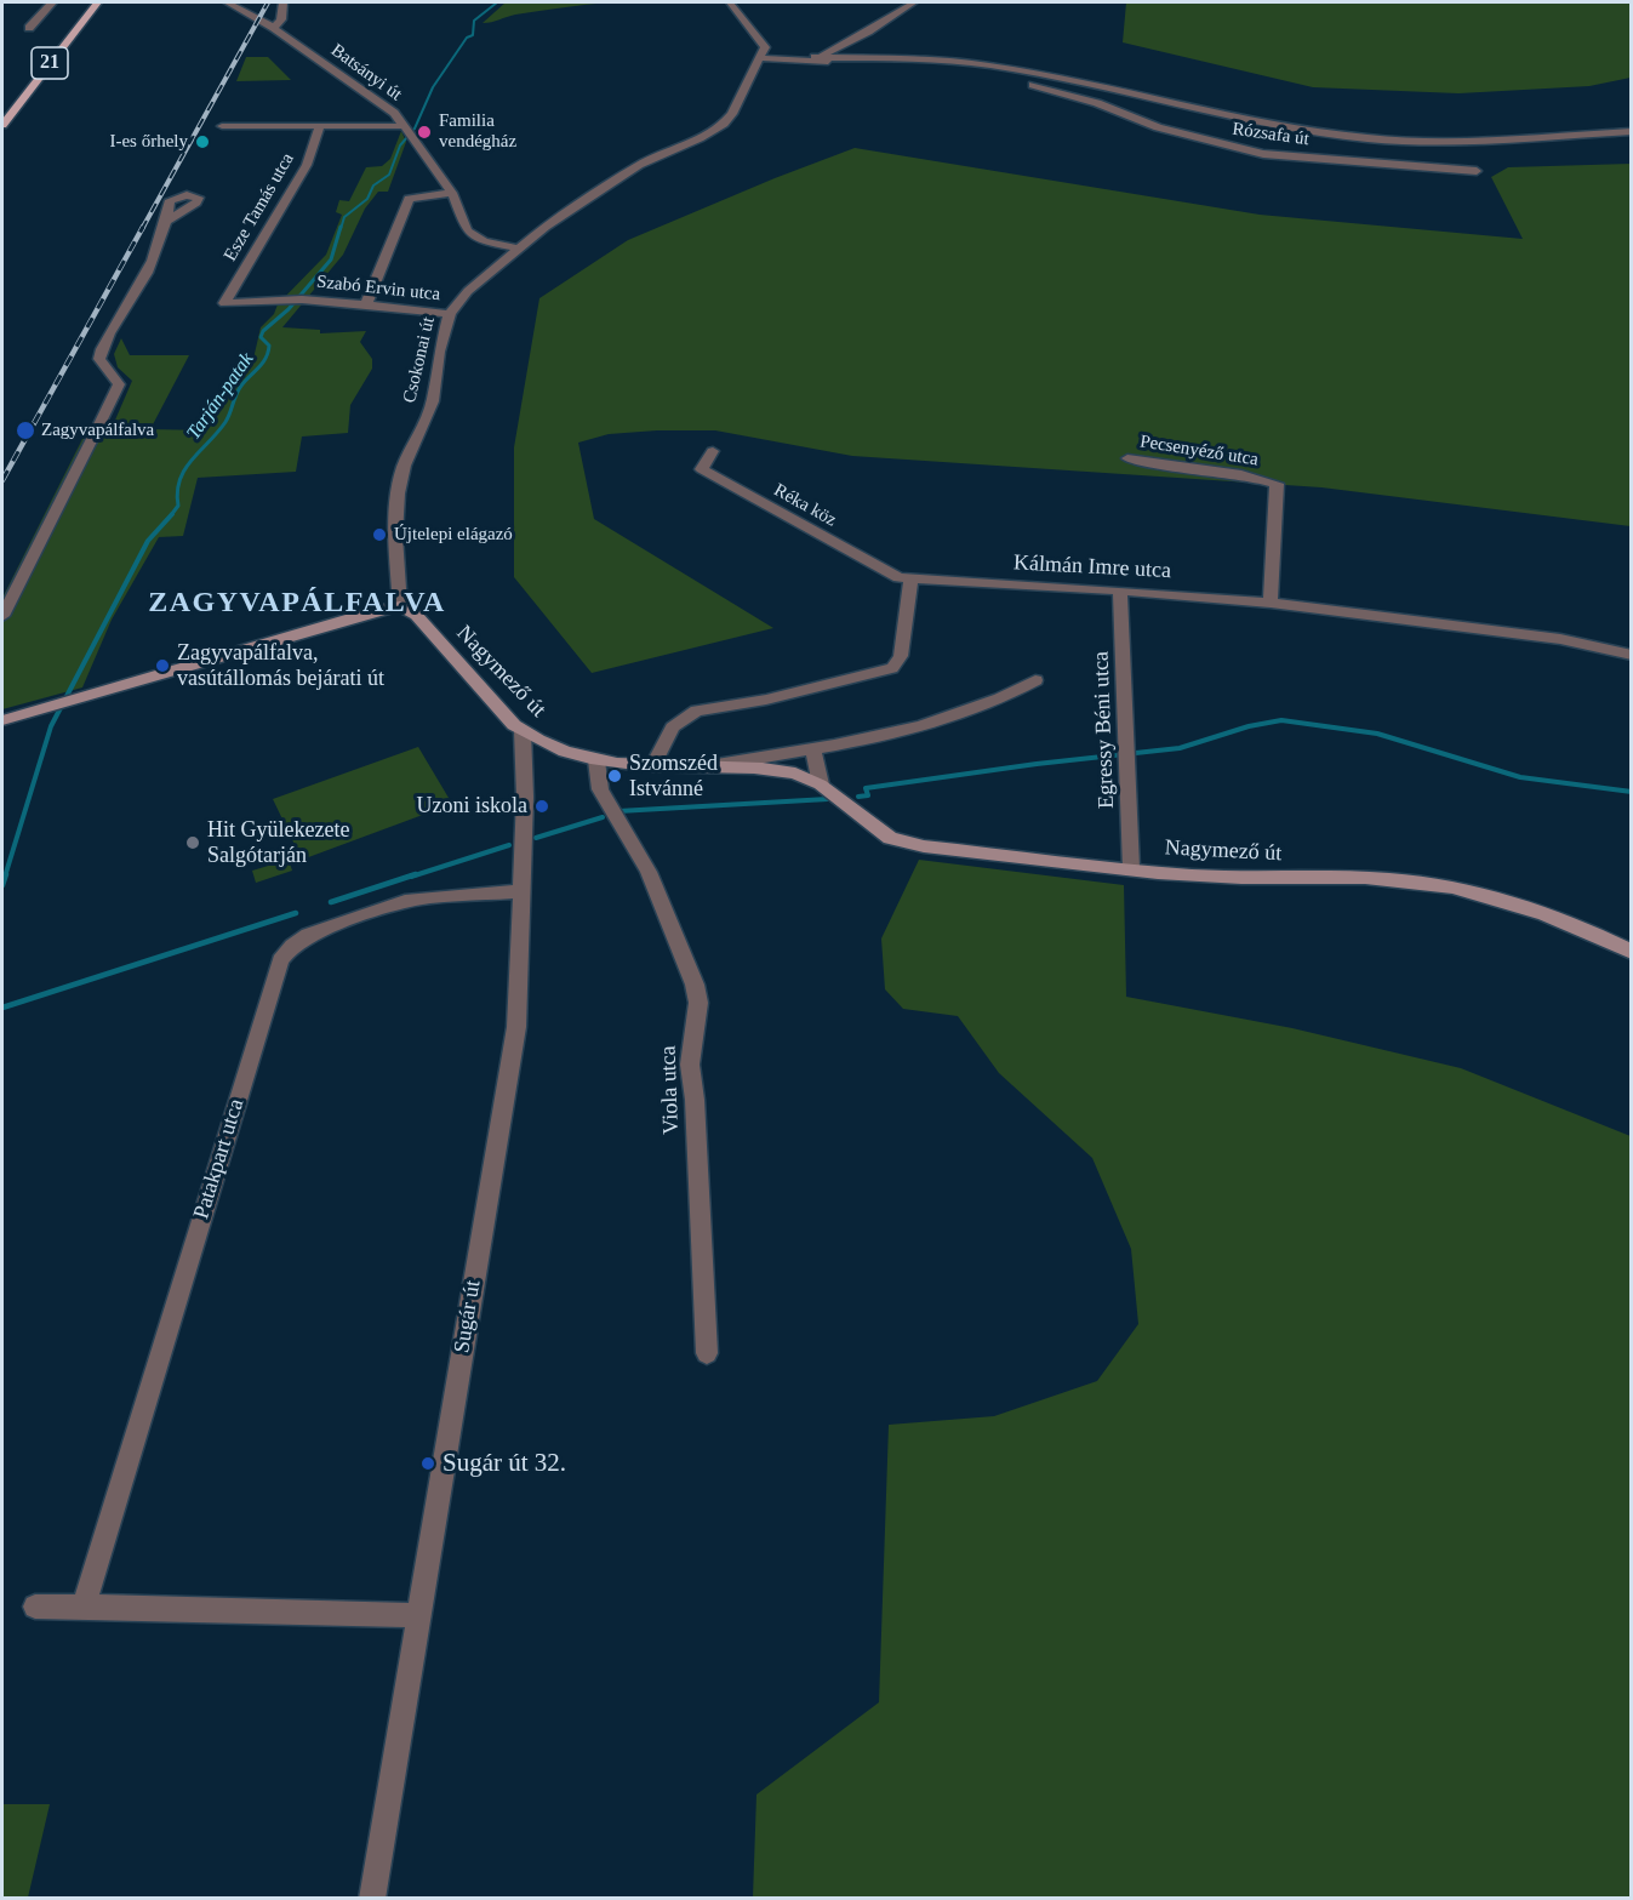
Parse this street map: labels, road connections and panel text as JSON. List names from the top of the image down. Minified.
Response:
{"streets":{"main road":["21","Nagymező út"],"street":["Batsányi út","Rózsafa út","Esze Tamás utca","Szabó Ervin utca","Csokonai út","Pecsenyéző utca","Réka köz","Kálmán Imre utca","Egressy Béni utca","Viola utca","Patakpart utca","Sugár út"]},"crossings":[["Batsányi út","Csokonai út"],["Rózsafa út","Csokonai út"],["Esze Tamás utca","Szabó Ervin utca"],["Szabó Ervin utca","Csokonai út"],["Csokonai út","Nagymező út"],["Pecsenyéző utca","Kálmán Imre utca"],["Réka köz","Kálmán Imre utca"],["Kálmán Imre utca","Egressy Béni utca"],["Nagymező út","Egressy Béni utca"],["Nagymező út","Viola utca"],["Nagymező út","Sugár út"],["Patakpart utca","Sugár út"]],"districts":["ZAGYVAPÁLFALVA"],"water":["Tarján-patak"],"places":["Familia vendégház","I-es őrhely","Zagyvapálfalva","Újtelepi elágazó","Zagyvapálfalva, vasútállomás bejárati út","Szomszéd Istvánné","Uzoni iskola","Hit Gyülekezete Salgótarján","Sugár út 32."]}
